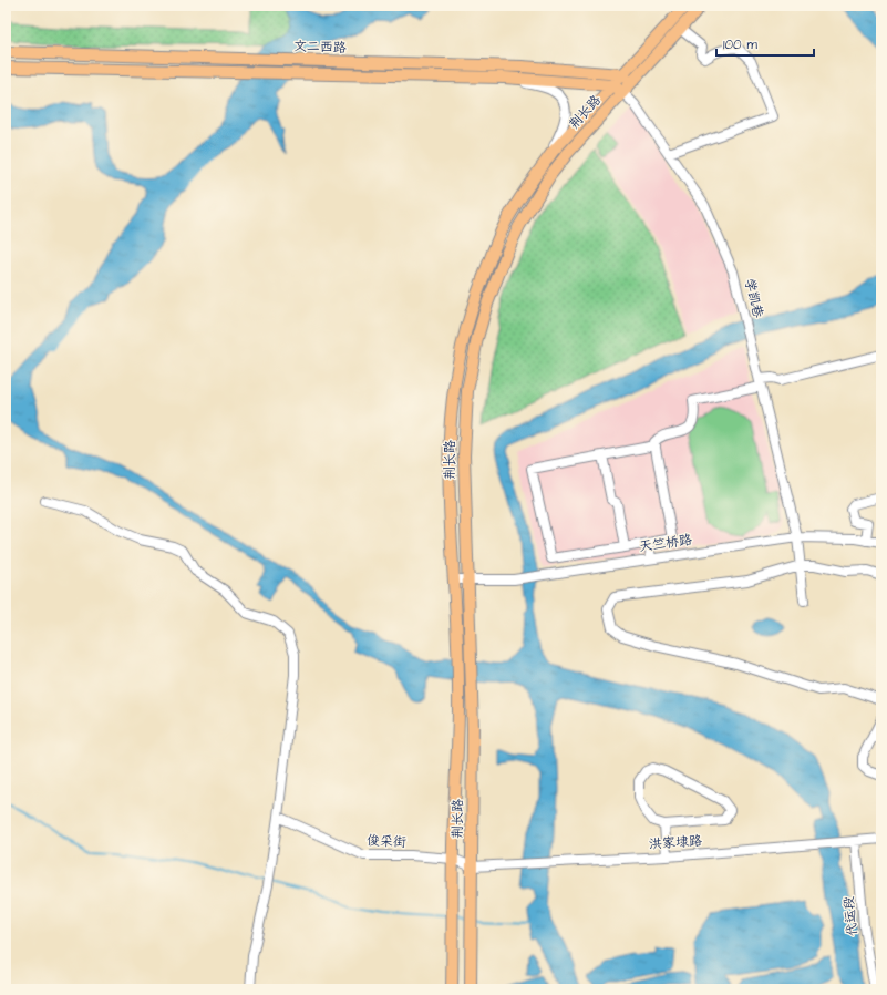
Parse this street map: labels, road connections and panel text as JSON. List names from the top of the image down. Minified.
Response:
{"streets":{"main road":["文二西路","荆长路"],"street":["学凯巷","天竺桥路","俊采街","洪家埭路","代运段"]},"crossings":[["文二西路","荆长路"],["文二西路","学凯巷"],["荆长路","学凯巷"],["荆长路","天竺桥路"],["荆长路","俊采街"],["荆长路","洪家埭路"],["学凯巷","天竺桥路"],["俊采街","洪家埭路"],["洪家埭路","代运段"]],"scale_bar":"100 m"}
